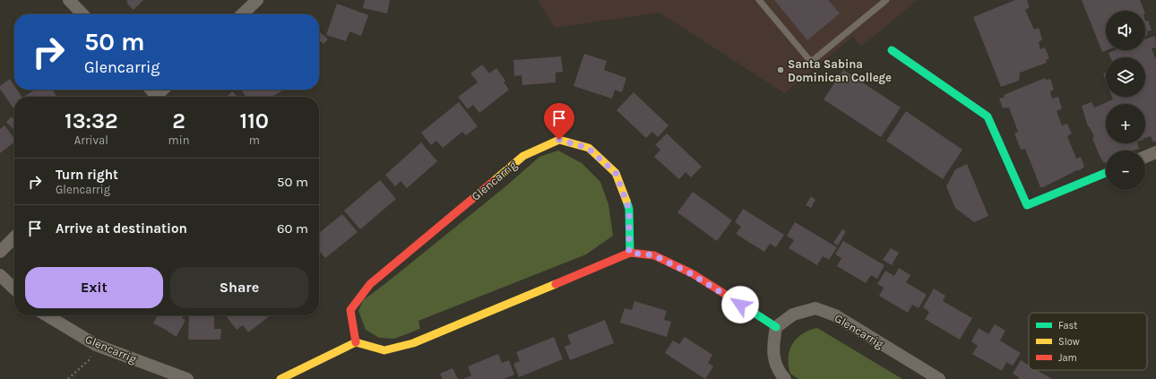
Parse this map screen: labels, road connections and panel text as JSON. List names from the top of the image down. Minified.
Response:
{"streets":{"street":["Glencarrig"]},"places":["Santa Sabina Dominican College"],"legend":["Fast","Slow","Jam"],"page":{"map_buttons":["+","−"],"turn":["50 m","Glencarrig"],"eta":["13:32","Arrival","2","min","110","m"],"list":[{"name":"Turn right","note":"Glencarrig","value":"50 m"},{"name":"Arrive at destination","value":"60 m"}],"buttons":["Exit","Share"]}}
